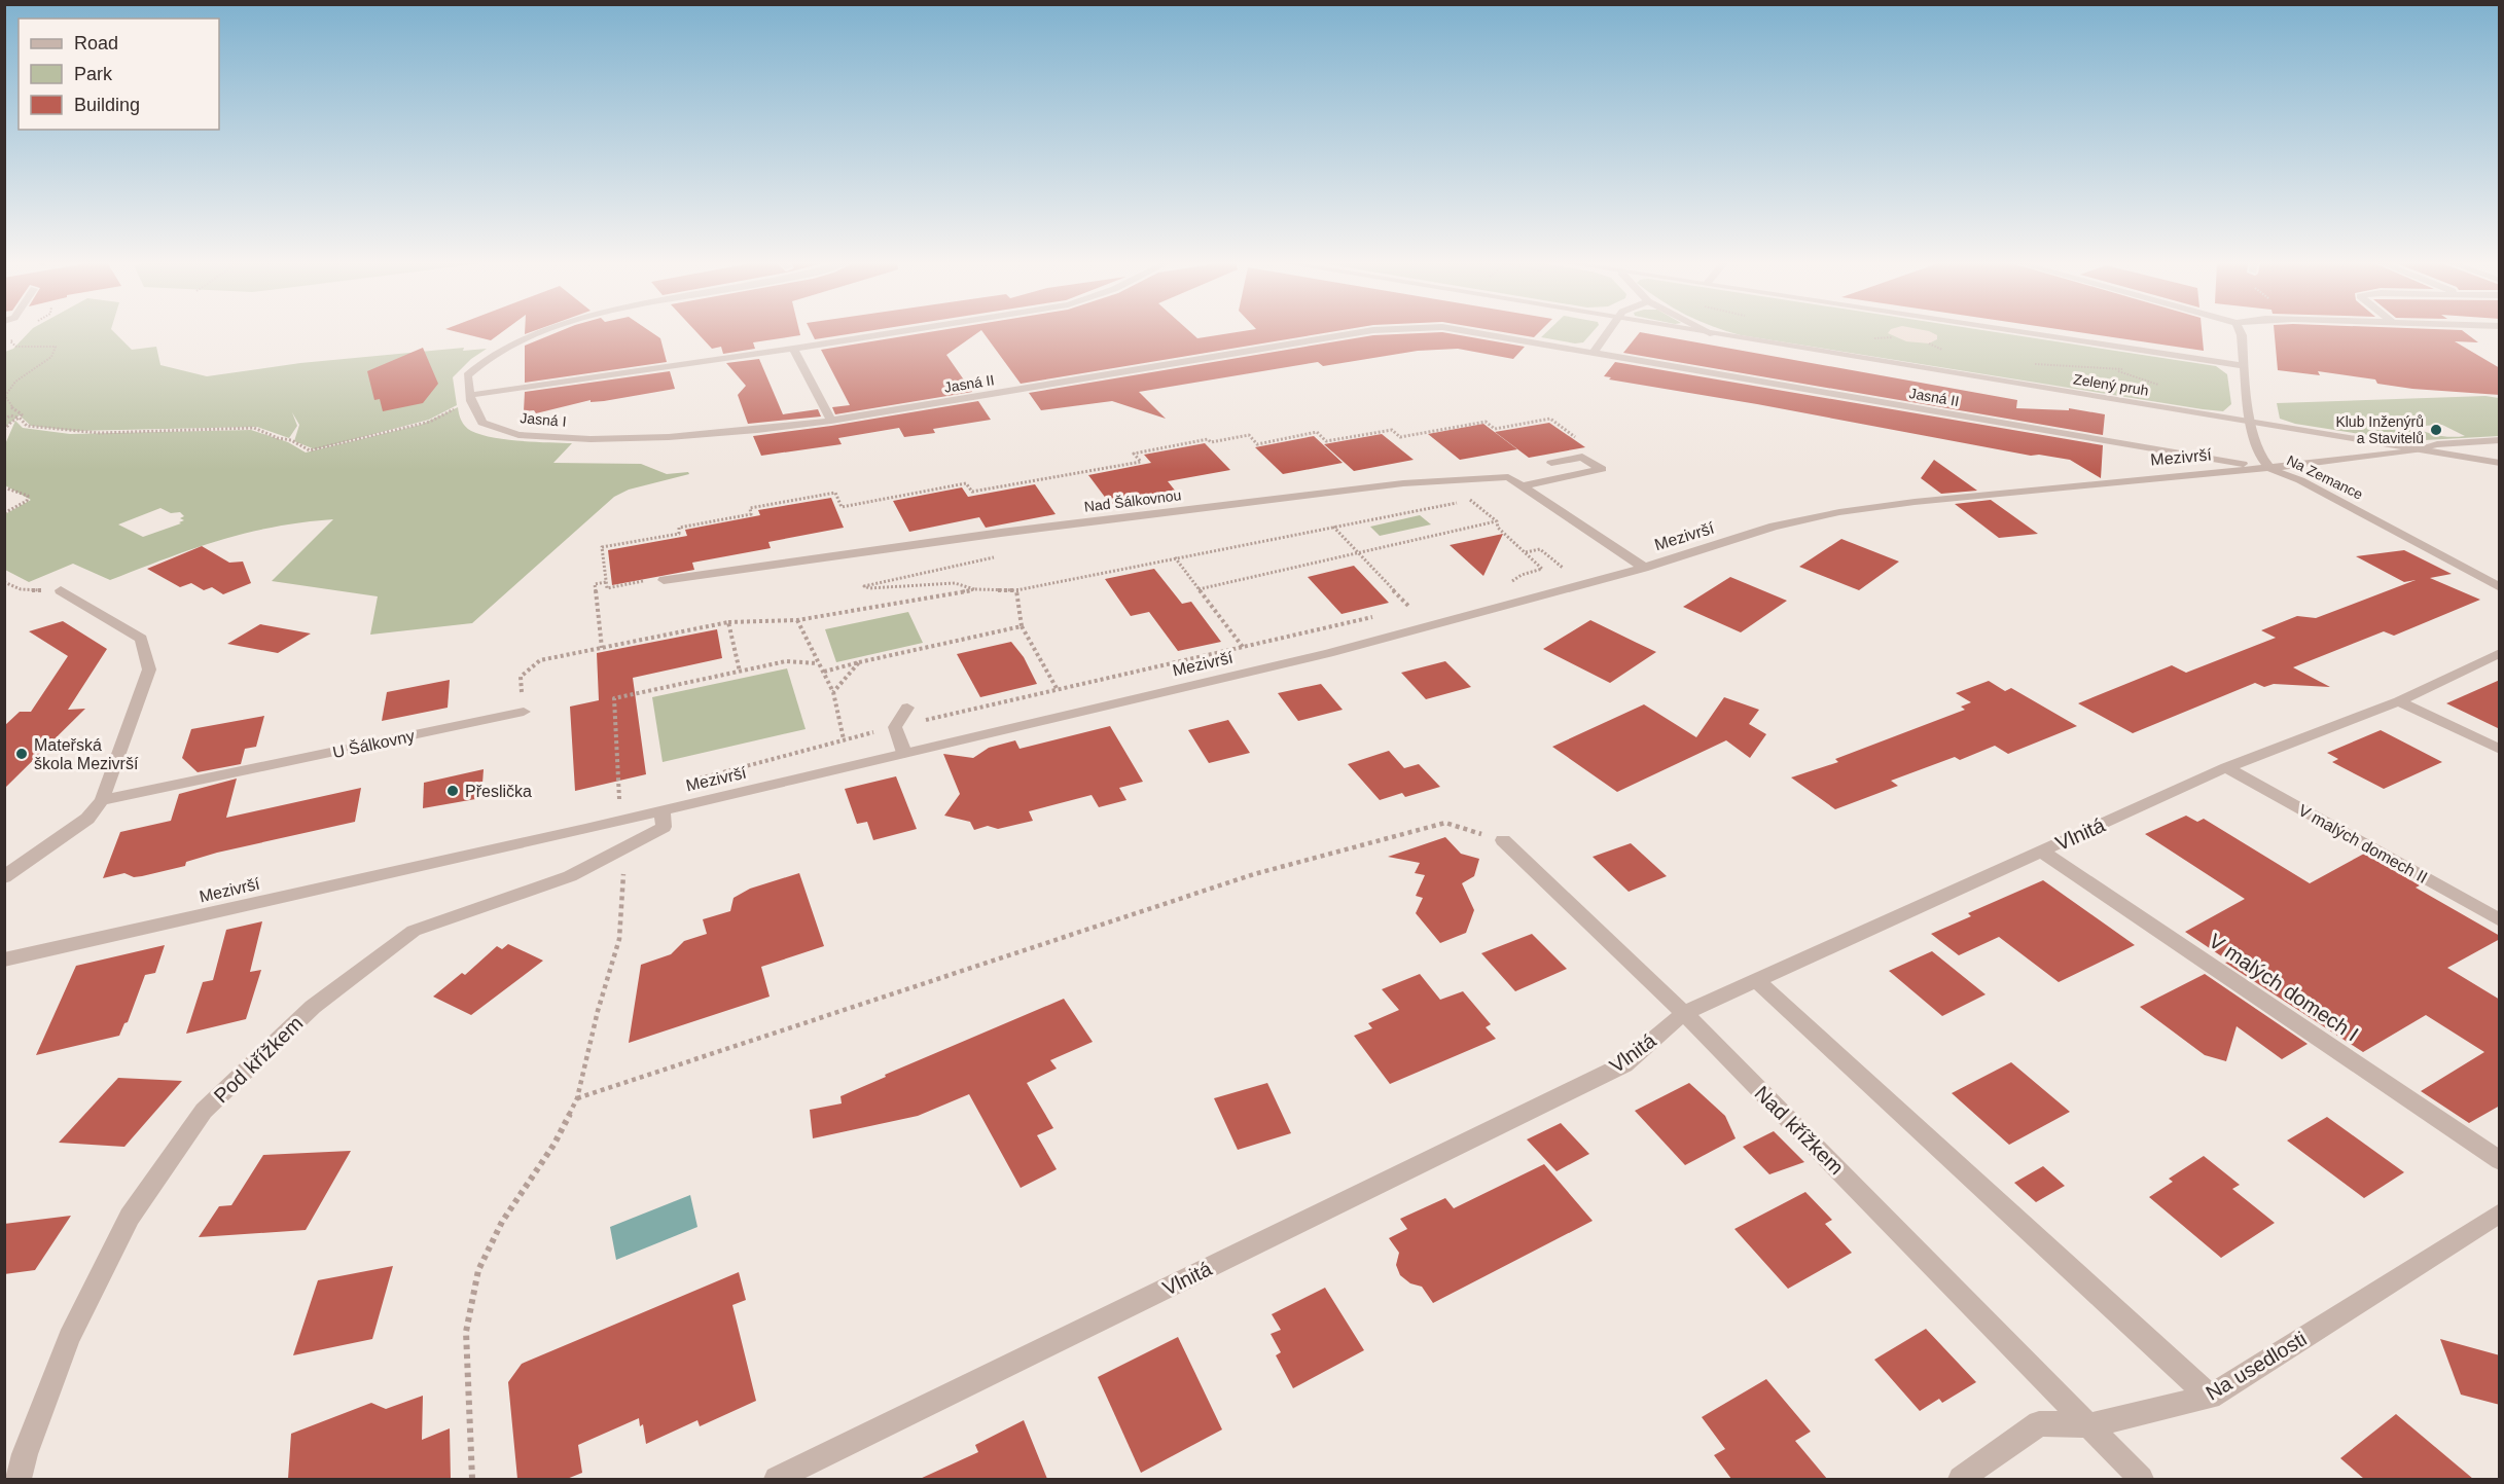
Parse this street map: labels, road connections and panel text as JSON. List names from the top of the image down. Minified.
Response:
{"streets":{"street":["Jasná II","Zelený pruh","Jasná I","Mezivrší","Na Zemance","Nad Šálkovnou","U Šálkovny","Vlnitá","V malých domech II","V malých domech I","Pod křížkem","Nad křížkem","Na usedlosti"]},"crossings":[["Jasná II","Jasná I"],["Jasná II","Mezivrší"],["Jasná II","Na Zemance"],["Zelený pruh","Mezivrší"],["Zelený pruh","Na Zemance"],["Mezivrší","Na Zemance"],["Mezivrší","Nad Šálkovnou"],["Mezivrší","Pod křížkem"],["Vlnitá","V malých domech II"],["Vlnitá","V malých domech I"],["Vlnitá","Nad křížkem"],["Nad křížkem","Na usedlosti"]],"places":["Klub Inženýrů a Stavitelů","Mateřská škola Mezivrší","Přeslička"],"legend":["Road","Park","Building"]}
